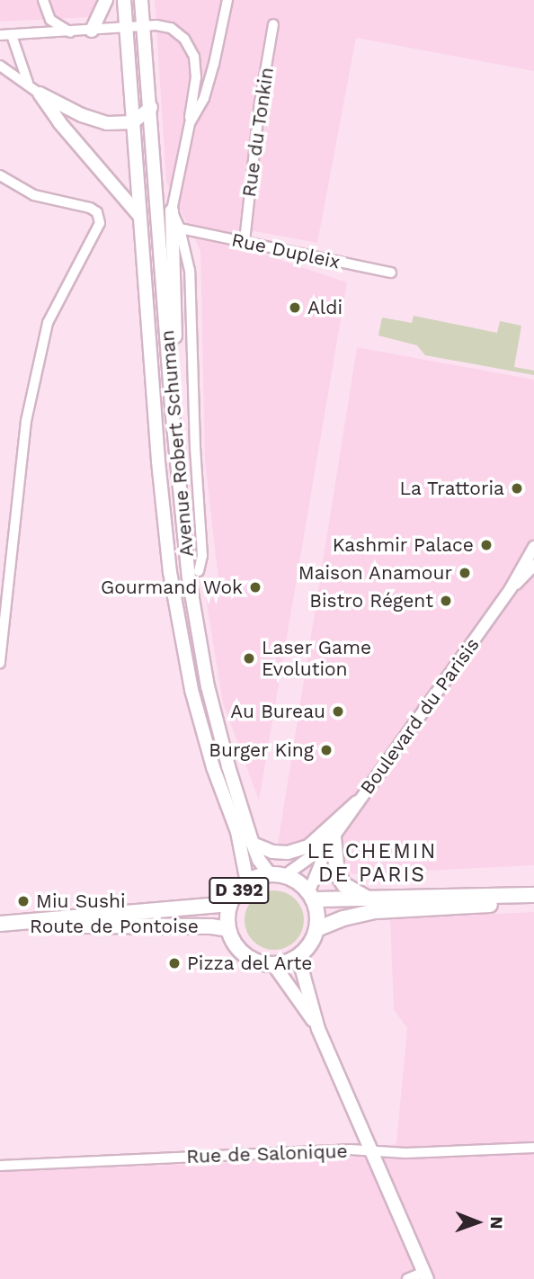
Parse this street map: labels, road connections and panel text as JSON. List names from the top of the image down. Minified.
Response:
{"streets":{"main road":["Avenue Robert Schuman","D 392","Route de Pontoise"],"street":["Rue du Tonkin","Rue Dupleix","Boulevard du Parisis","Rue de Salonique"]},"crossings":[["Rue du Tonkin","Rue Dupleix"],["Avenue Robert Schuman","Boulevard du Parisis"],["Avenue Robert Schuman","D 392"],["Avenue Robert Schuman","Route de Pontoise"],["Boulevard du Parisis","D 392"],["Boulevard du Parisis","Route de Pontoise"],["D 392","Route de Pontoise"]],"districts":["LE CHEMIN DE PARIS"],"places":["Aldi","La Trattoria","Kashmir Palace","Maison Anamour","Gourmand Wok","Bistro Régent","Laser Game Evolution","Au Bureau","Burger King","Miu Sushi","Pizza del Arte"],"north":"right"}
